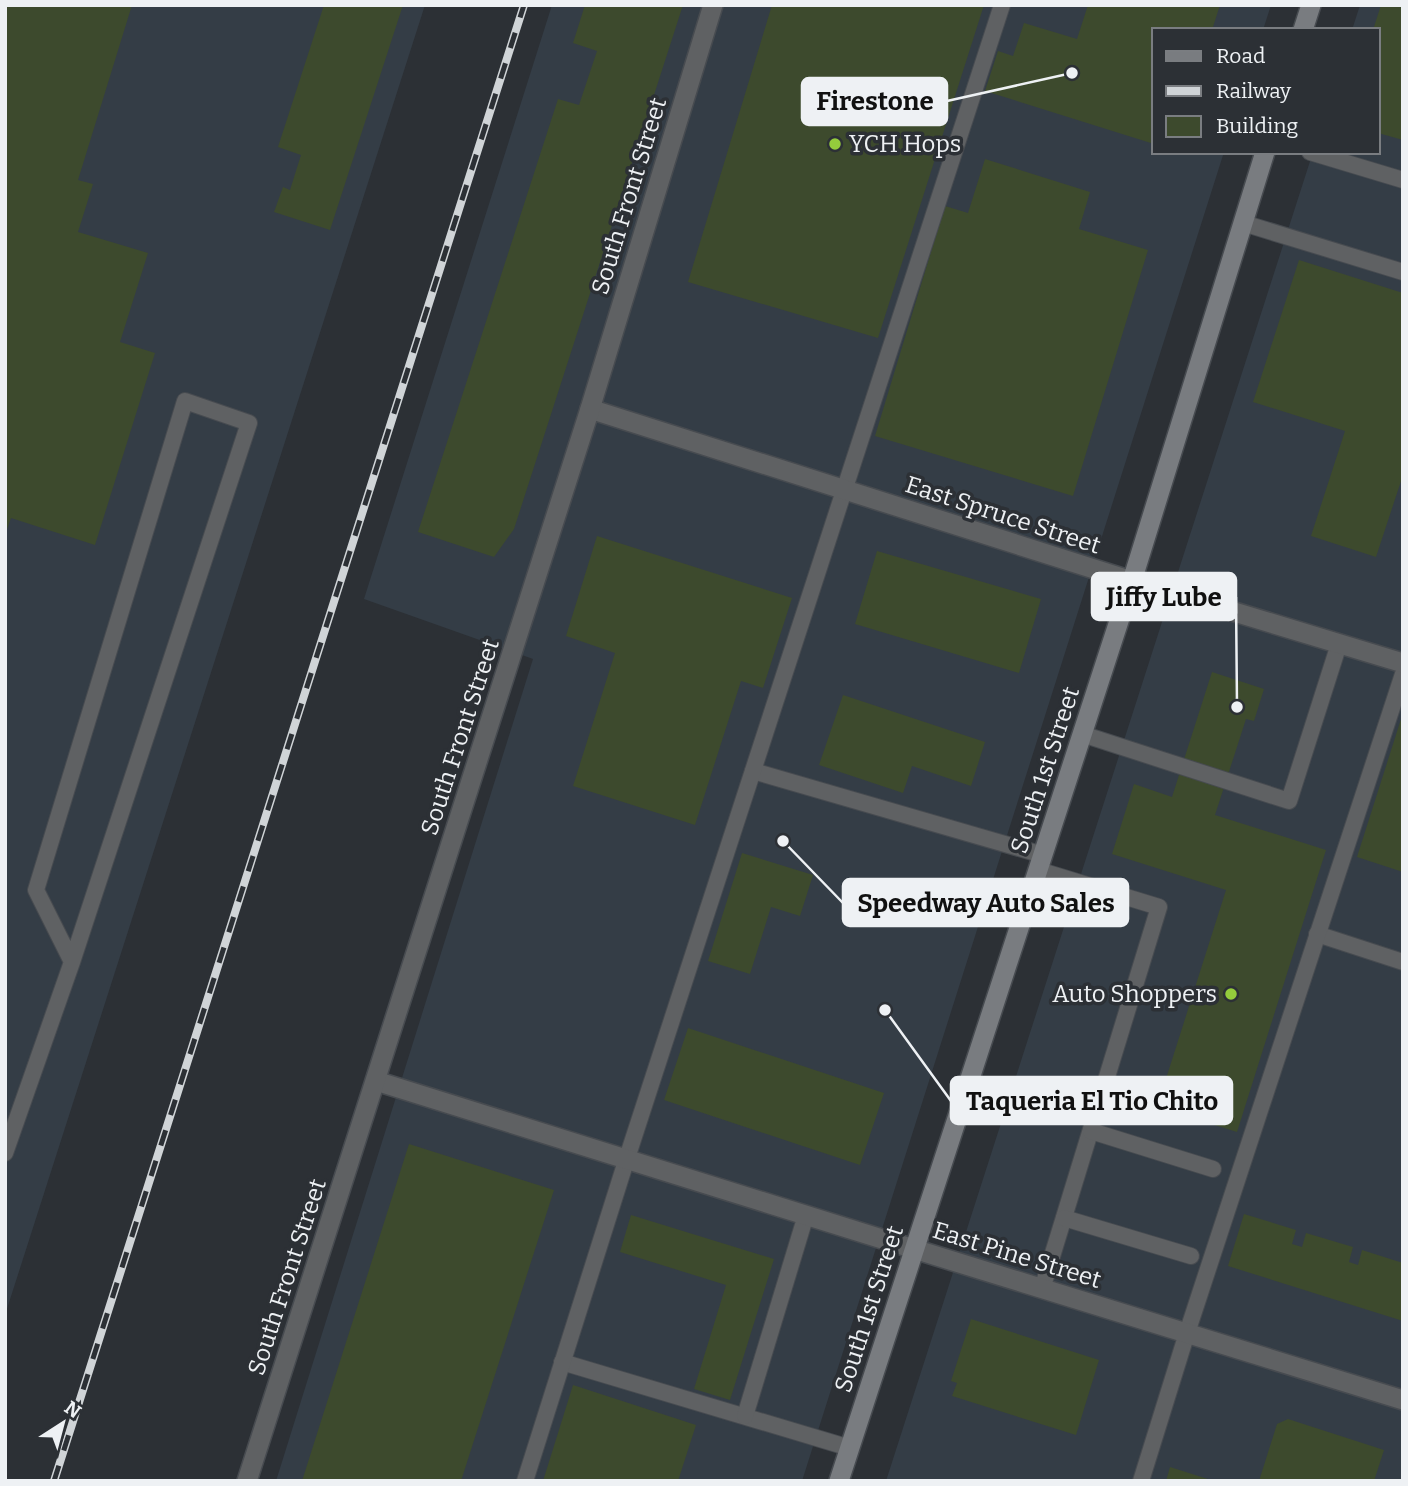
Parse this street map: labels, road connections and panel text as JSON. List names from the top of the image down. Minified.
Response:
{"streets":{"main road":["South 1st Street"],"street":["South Front Street","East Spruce Street","East Pine Street"]},"crossings":[["South Front Street","East Spruce Street"],["South Front Street","East Pine Street"],["East Spruce Street","South 1st Street"],["South 1st Street","East Pine Street"]],"places":["Firestone","YCH Hops","Jiffy Lube","Speedway Auto Sales","Auto Shoppers","Taqueria El Tio Chito"],"legend":["Road","Railway","Building"],"north":"top right"}
